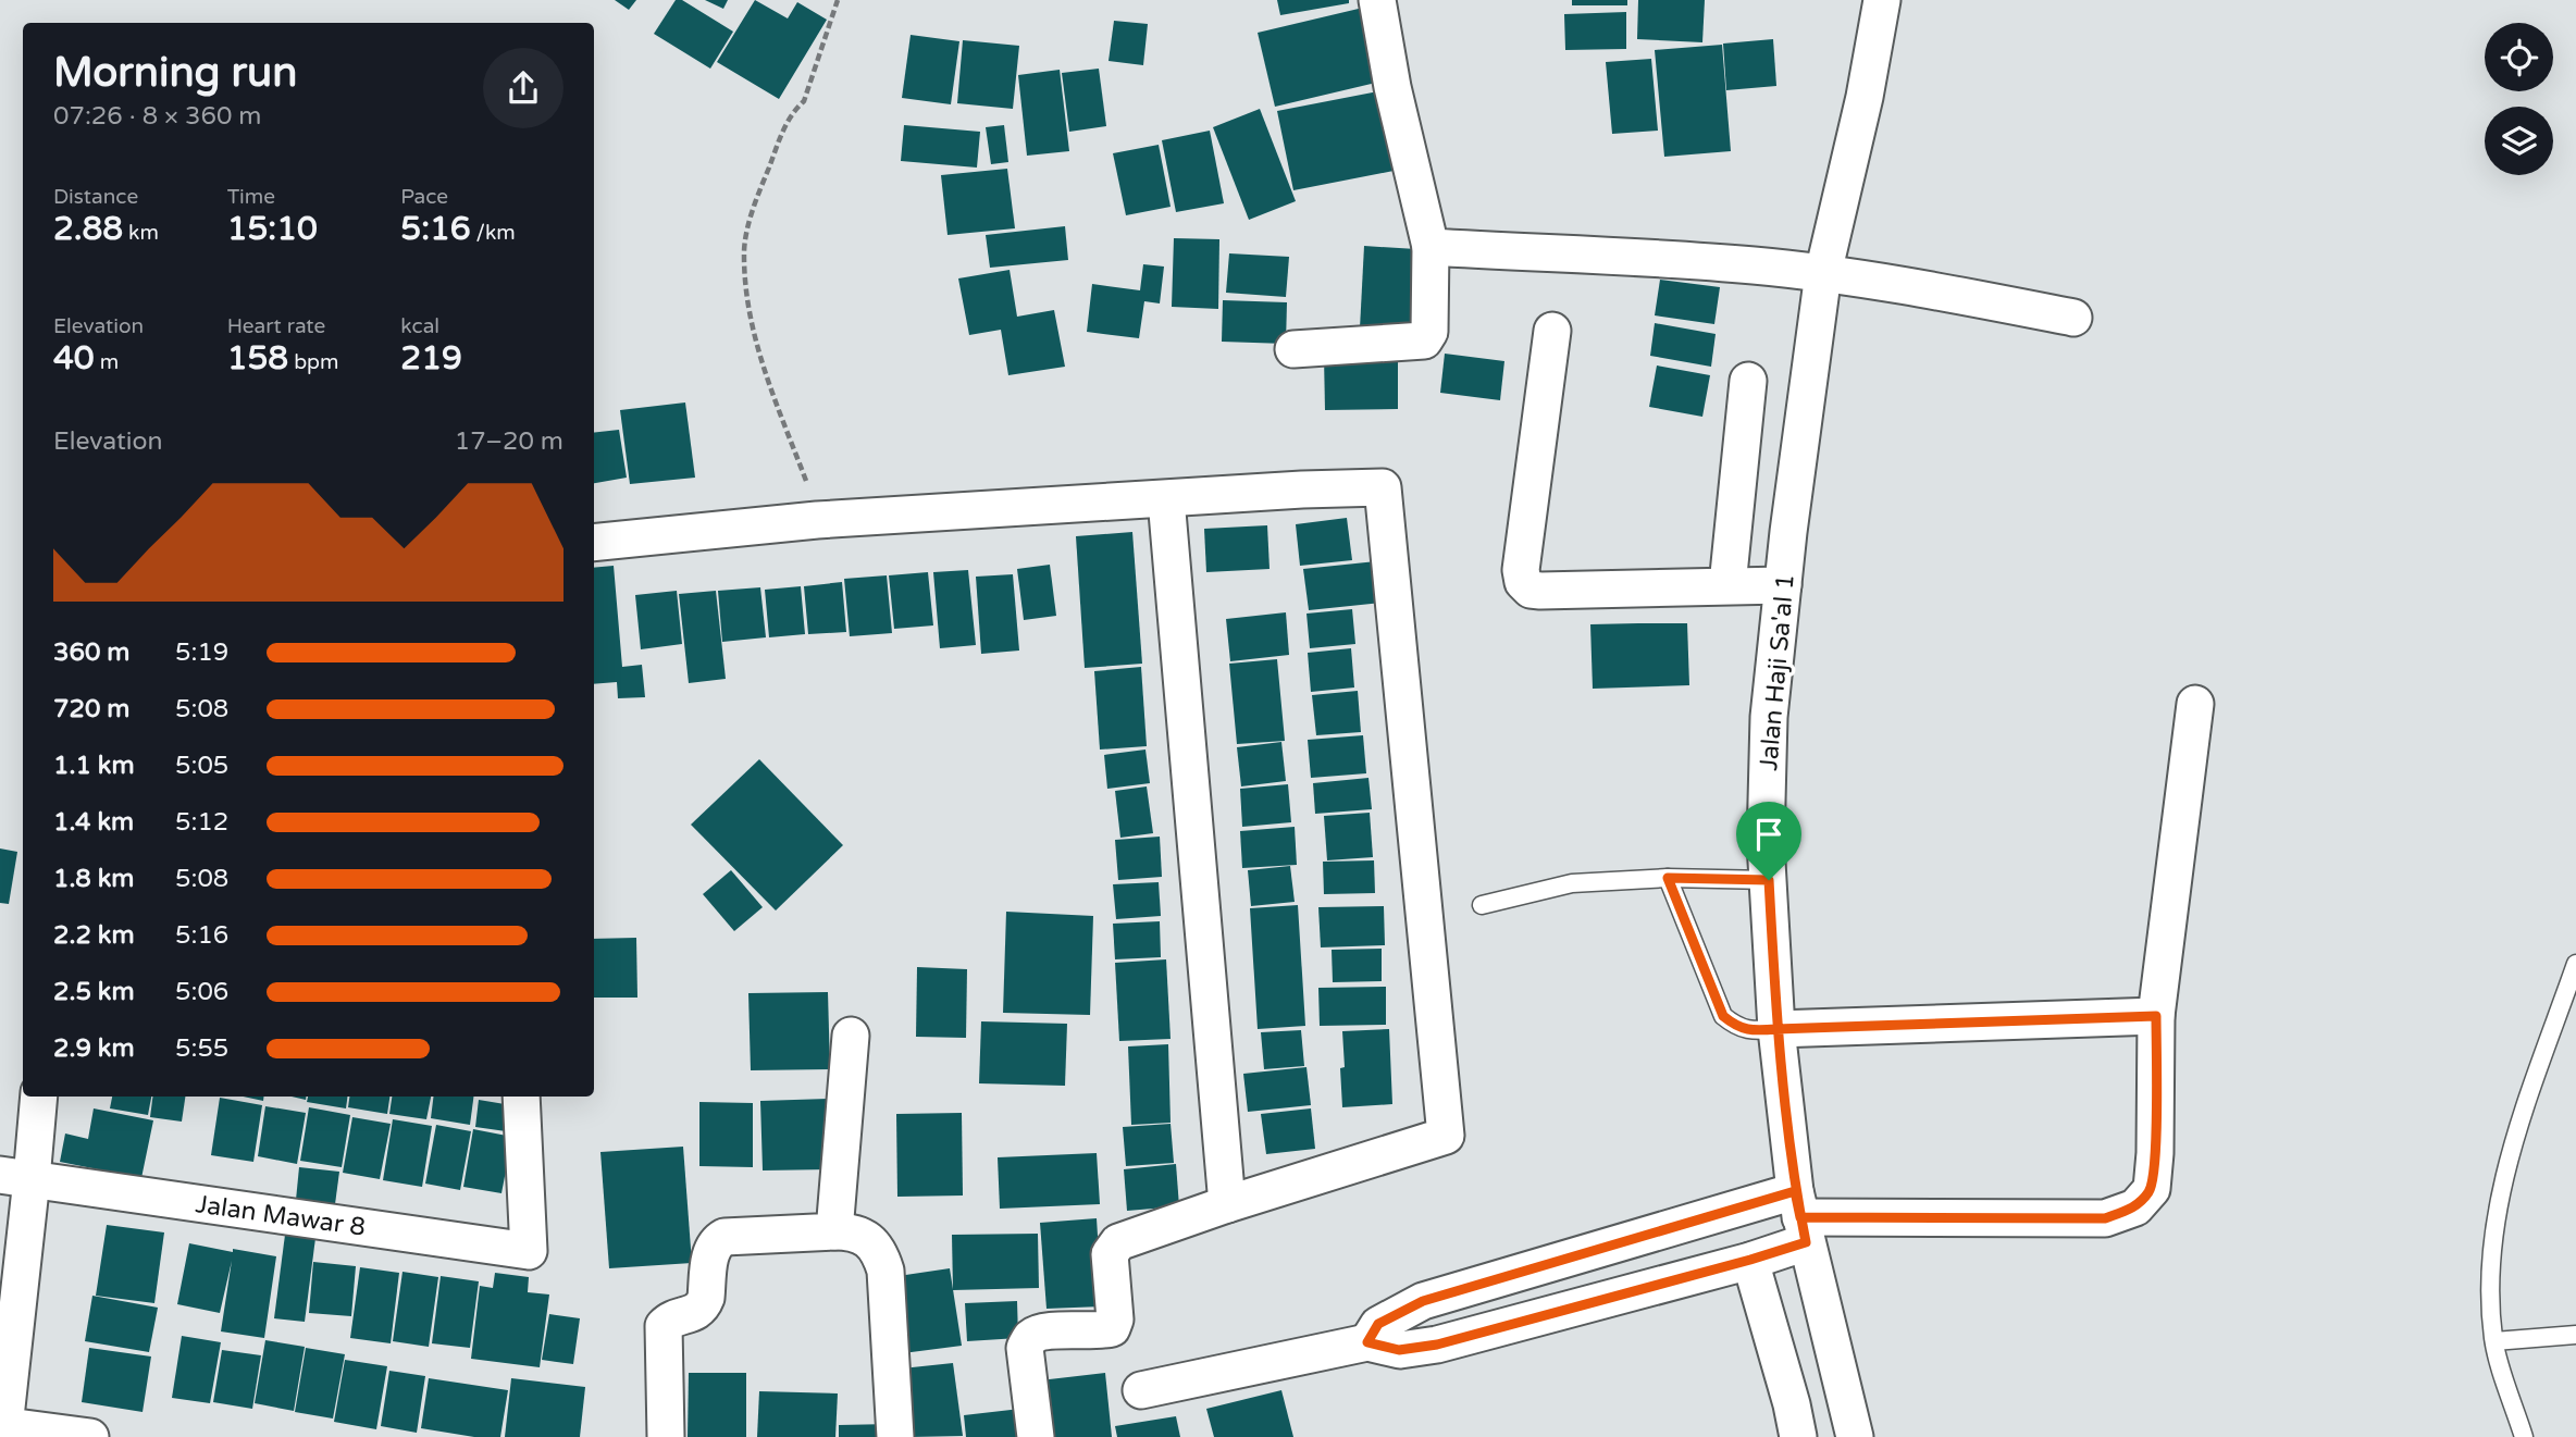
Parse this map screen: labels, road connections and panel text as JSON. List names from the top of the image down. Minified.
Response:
{"streets":{"street":["Jalan Haji Sa'al 1","Jalan Mawar 8"]},"page":{"heading":["Morning run","07:26 · 8 × 360 m"],"stats":[["Distance","2.88 km"],["Time","15:10"],["Pace","5:16 /km"],["Elevation","40 m"],["Heart rate","158 bpm"],["kcal","219"]],"chart":["Elevation","17–20 m"],"list":[{"name":"360 m","note":"5:19"},{"name":"720 m","note":"5:08"},{"name":"1.1 km","note":"5:05"},{"name":"1.4 km","note":"5:12"},{"name":"1.8 km","note":"5:08"},{"name":"2.2 km","note":"5:16"},{"name":"2.5 km","note":"5:06"},{"name":"2.9 km","note":"5:55"}]}}
